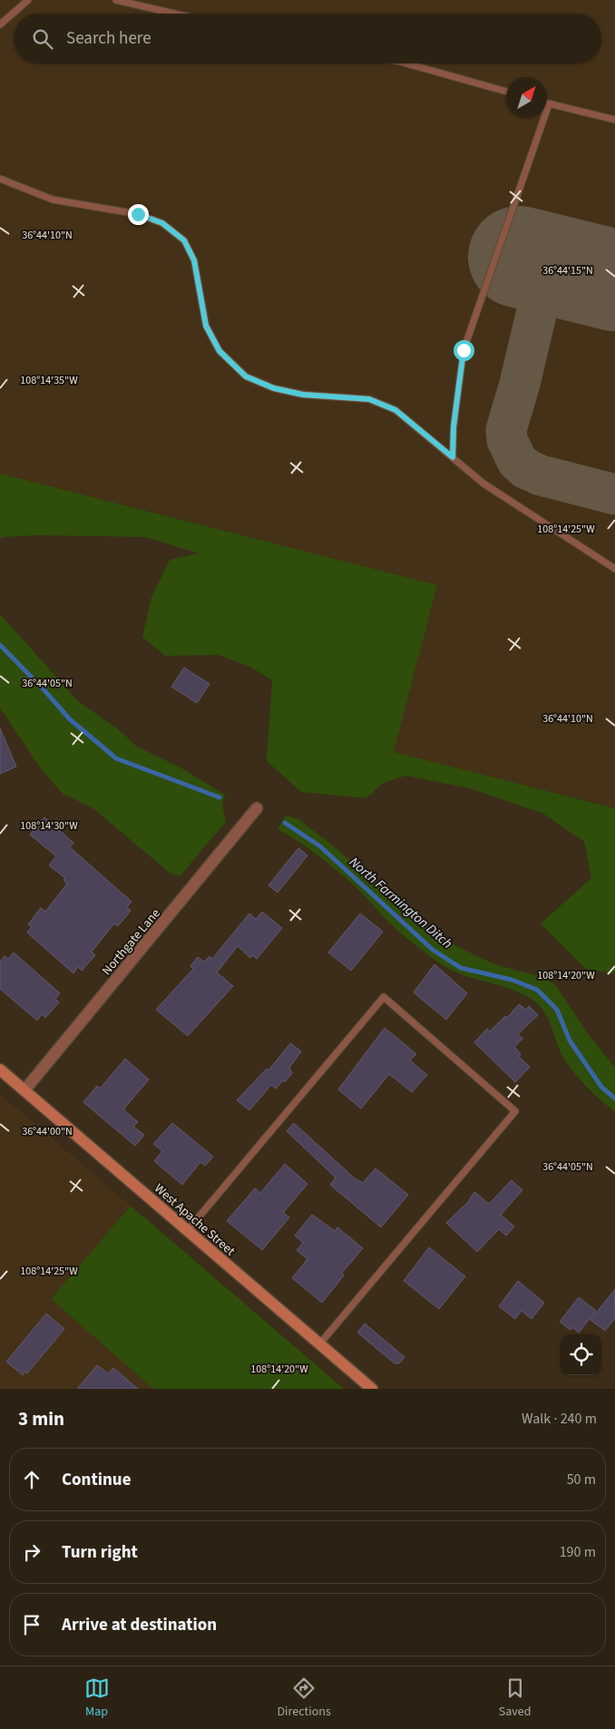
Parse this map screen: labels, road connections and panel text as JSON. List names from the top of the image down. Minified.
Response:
{"streets":{"main road":["West Apache Street"],"street":["Northgate Lane"]},"crossings":[["Northgate Lane","West Apache Street"]],"water":["North Farmington Ditch"],"north":"top right","page":{"search":"Search here","heading":["3 min","Walk · 240 m"],"list":[["Continue","50 m"],["Turn right","190 m"],"Arrive at destination"],"nav":["Map","Directions","Saved"]},"coordinates":["36°44'10\"N","36°44'15\"N","108°14'35\"W","108°14'25\"W","36°44'05\"N","108°14'30\"W","108°14'20\"W","36°44'00\"N"]}
